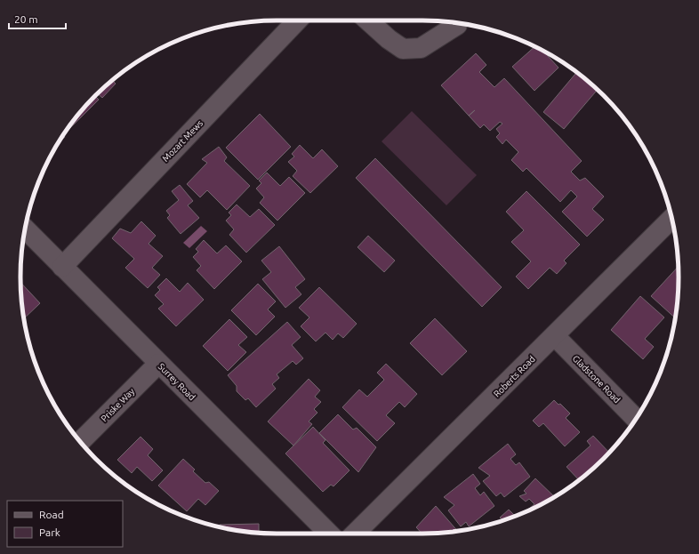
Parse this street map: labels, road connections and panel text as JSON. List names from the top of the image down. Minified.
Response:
{"streets":{"street":["Mozart Mews","Roberts Road","Gladstone Road","Surrey Road","Priske Way"]},"crossings":[["Mozart Mews","Surrey Road"],["Roberts Road","Gladstone Road"],["Surrey Road","Priske Way"]],"legend":["Road","Park"],"scale_bar":"20 m"}
